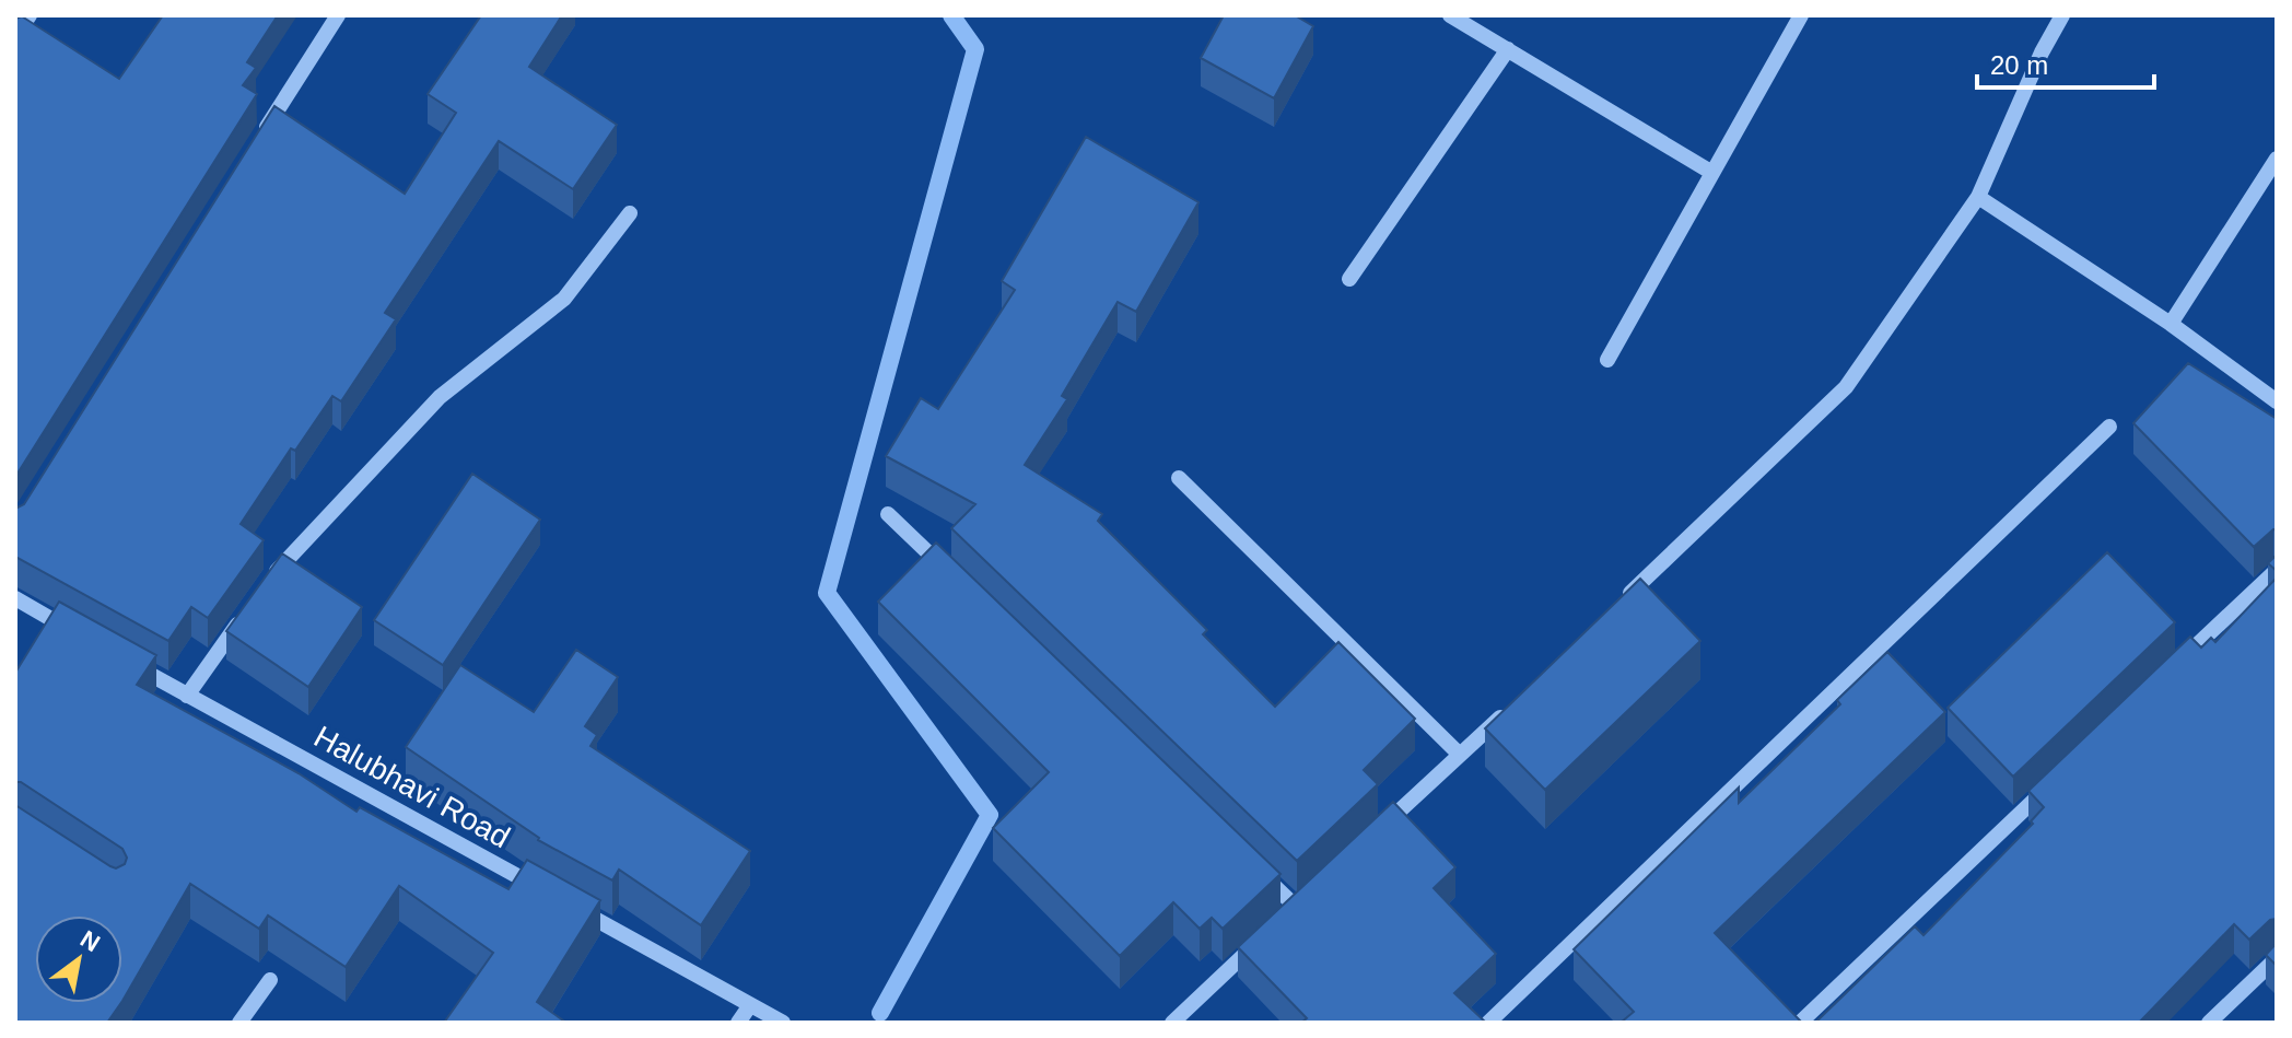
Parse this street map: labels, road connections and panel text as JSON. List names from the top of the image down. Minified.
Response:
{"streets":{"street":["Halubhavi Road"]},"scale_bar":"20 m","north":"top right"}
